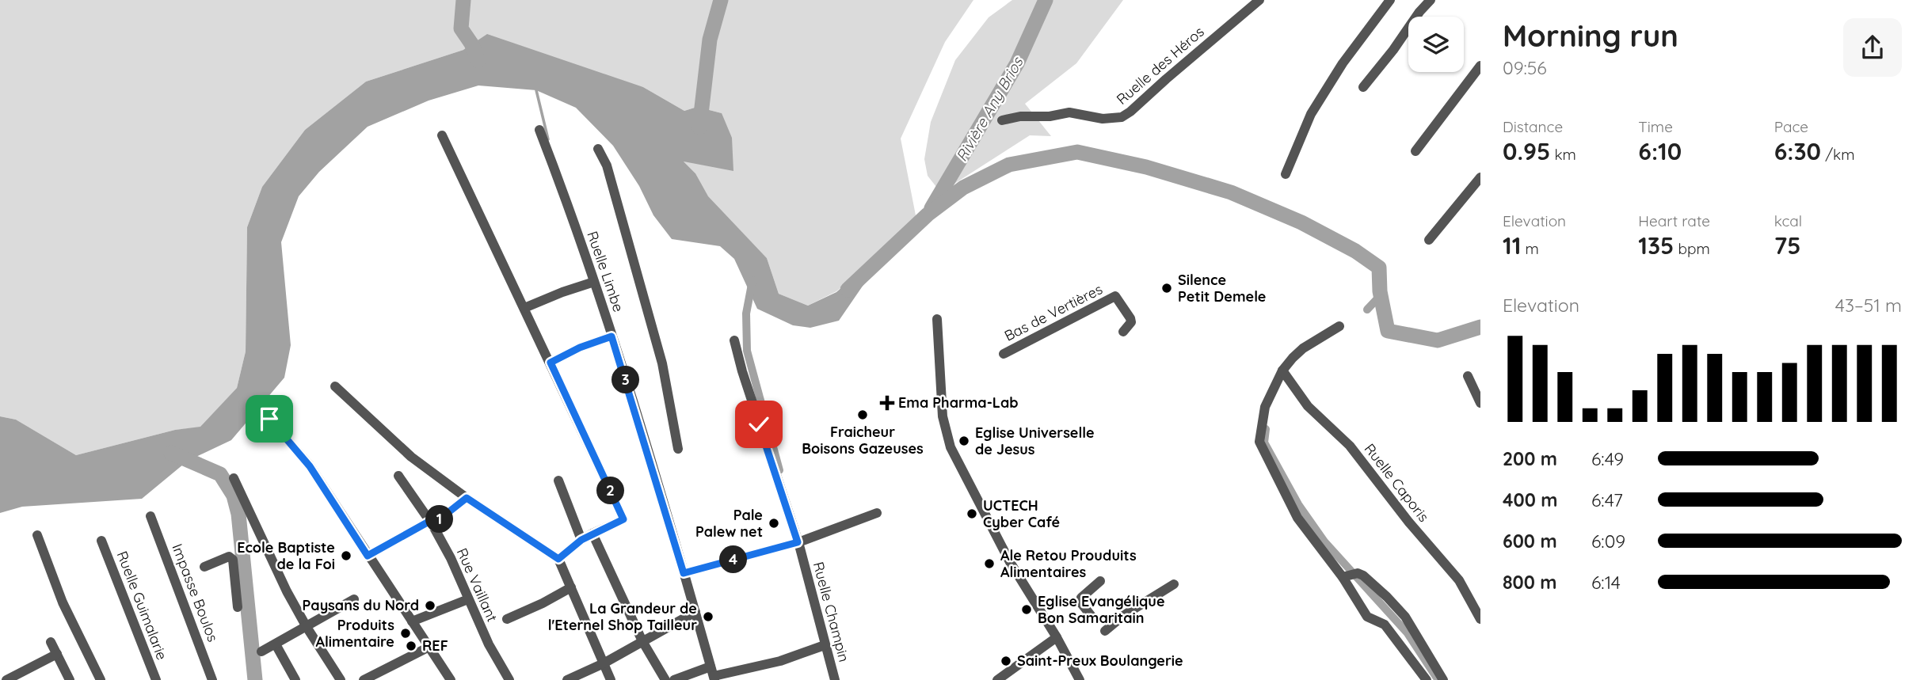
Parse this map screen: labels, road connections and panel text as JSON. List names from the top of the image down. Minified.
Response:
{"streets":{"street":["Ruelle des Héros","Ruelle Limbe","Bas de Vertières","Ruelle Caporis","Rue Vaillant","Impasse Boulos","Ruelle Guimalarie","Ruelle Champin"]},"water":["Rivière Any Brios"],"places":{"other":["Silence Petit Demele","Fraicheur Boisons Gazeuses","Eglise Universelle de Jesus","UCTECH Cyber Café","Pale Palew net","Ecole Baptiste de la Foi","Ale Retou Prouduits Alimentaires","Paysans du Nord","Eglise Evangélique Bon Samaritain","La Grandeur de l'Eternel Shop Tailleur","Produits Alimentaire","REF","Saint-Preux Boulangerie"],"health":["Ema Pharma-Lab"]},"page":{"heading":["Morning run","09:56"],"stats":[["Distance","0.95 km"],["Time","6:10"],["Pace","6:30 /km"],["Elevation","11 m"],["Heart rate","135 bpm"],["kcal","75"]],"chart":["Elevation","43–51 m"],"pins":["3","2","1","4"],"list":[{"name":"200 m","note":"6:49"},{"name":"400 m","note":"6:47"},{"name":"600 m","note":"6:09"},{"name":"800 m","note":"6:14"}]}}
